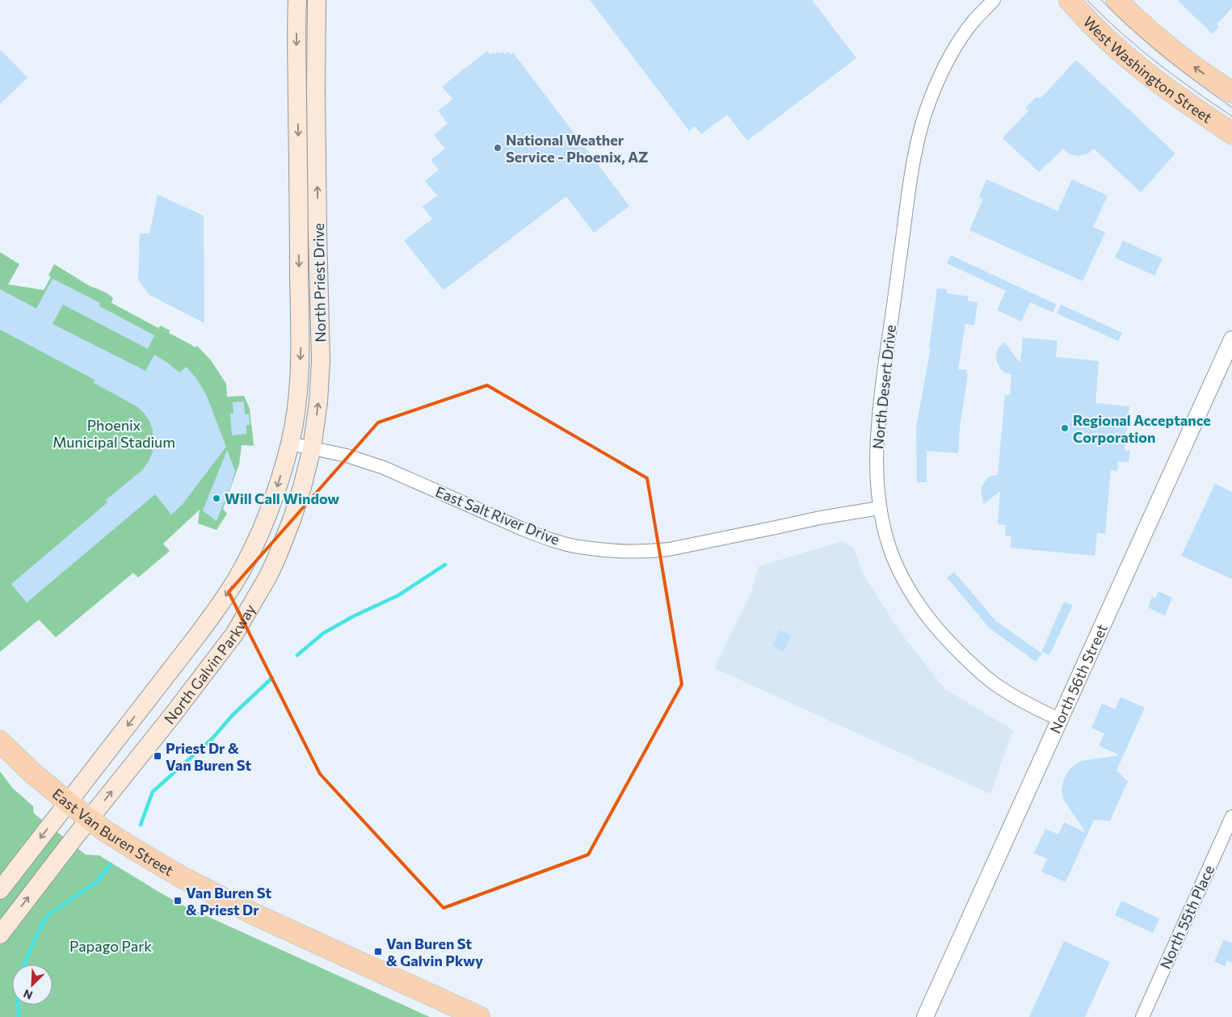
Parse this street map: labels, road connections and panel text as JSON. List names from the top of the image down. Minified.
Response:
{"streets":{"main road":["West Washington Street","North Priest Drive","North Galvin Parkway","East Van Buren Street"],"street":["North Desert Drive","East Salt River Drive","North 56th Street","North 55th Place"]},"crossings":[["North Priest Drive","East Salt River Drive"],["North Priest Drive","North Galvin Parkway"],["North Desert Drive","East Salt River Drive"],["North Desert Drive","North 56th Street"],["North Galvin Parkway","East Van Buren Street"]],"parks":["Phoenix Municipal Stadium","Papago Park"],"places":{"other":["National Weather Service - Phoenix, AZ","Regional Acceptance Corporation","Will Call Window"],"transit":["Priest Dr & Van Buren St","Van Buren St & Priest Dr","Van Buren St & Galvin Pkwy"]},"north":"bottom left"}
